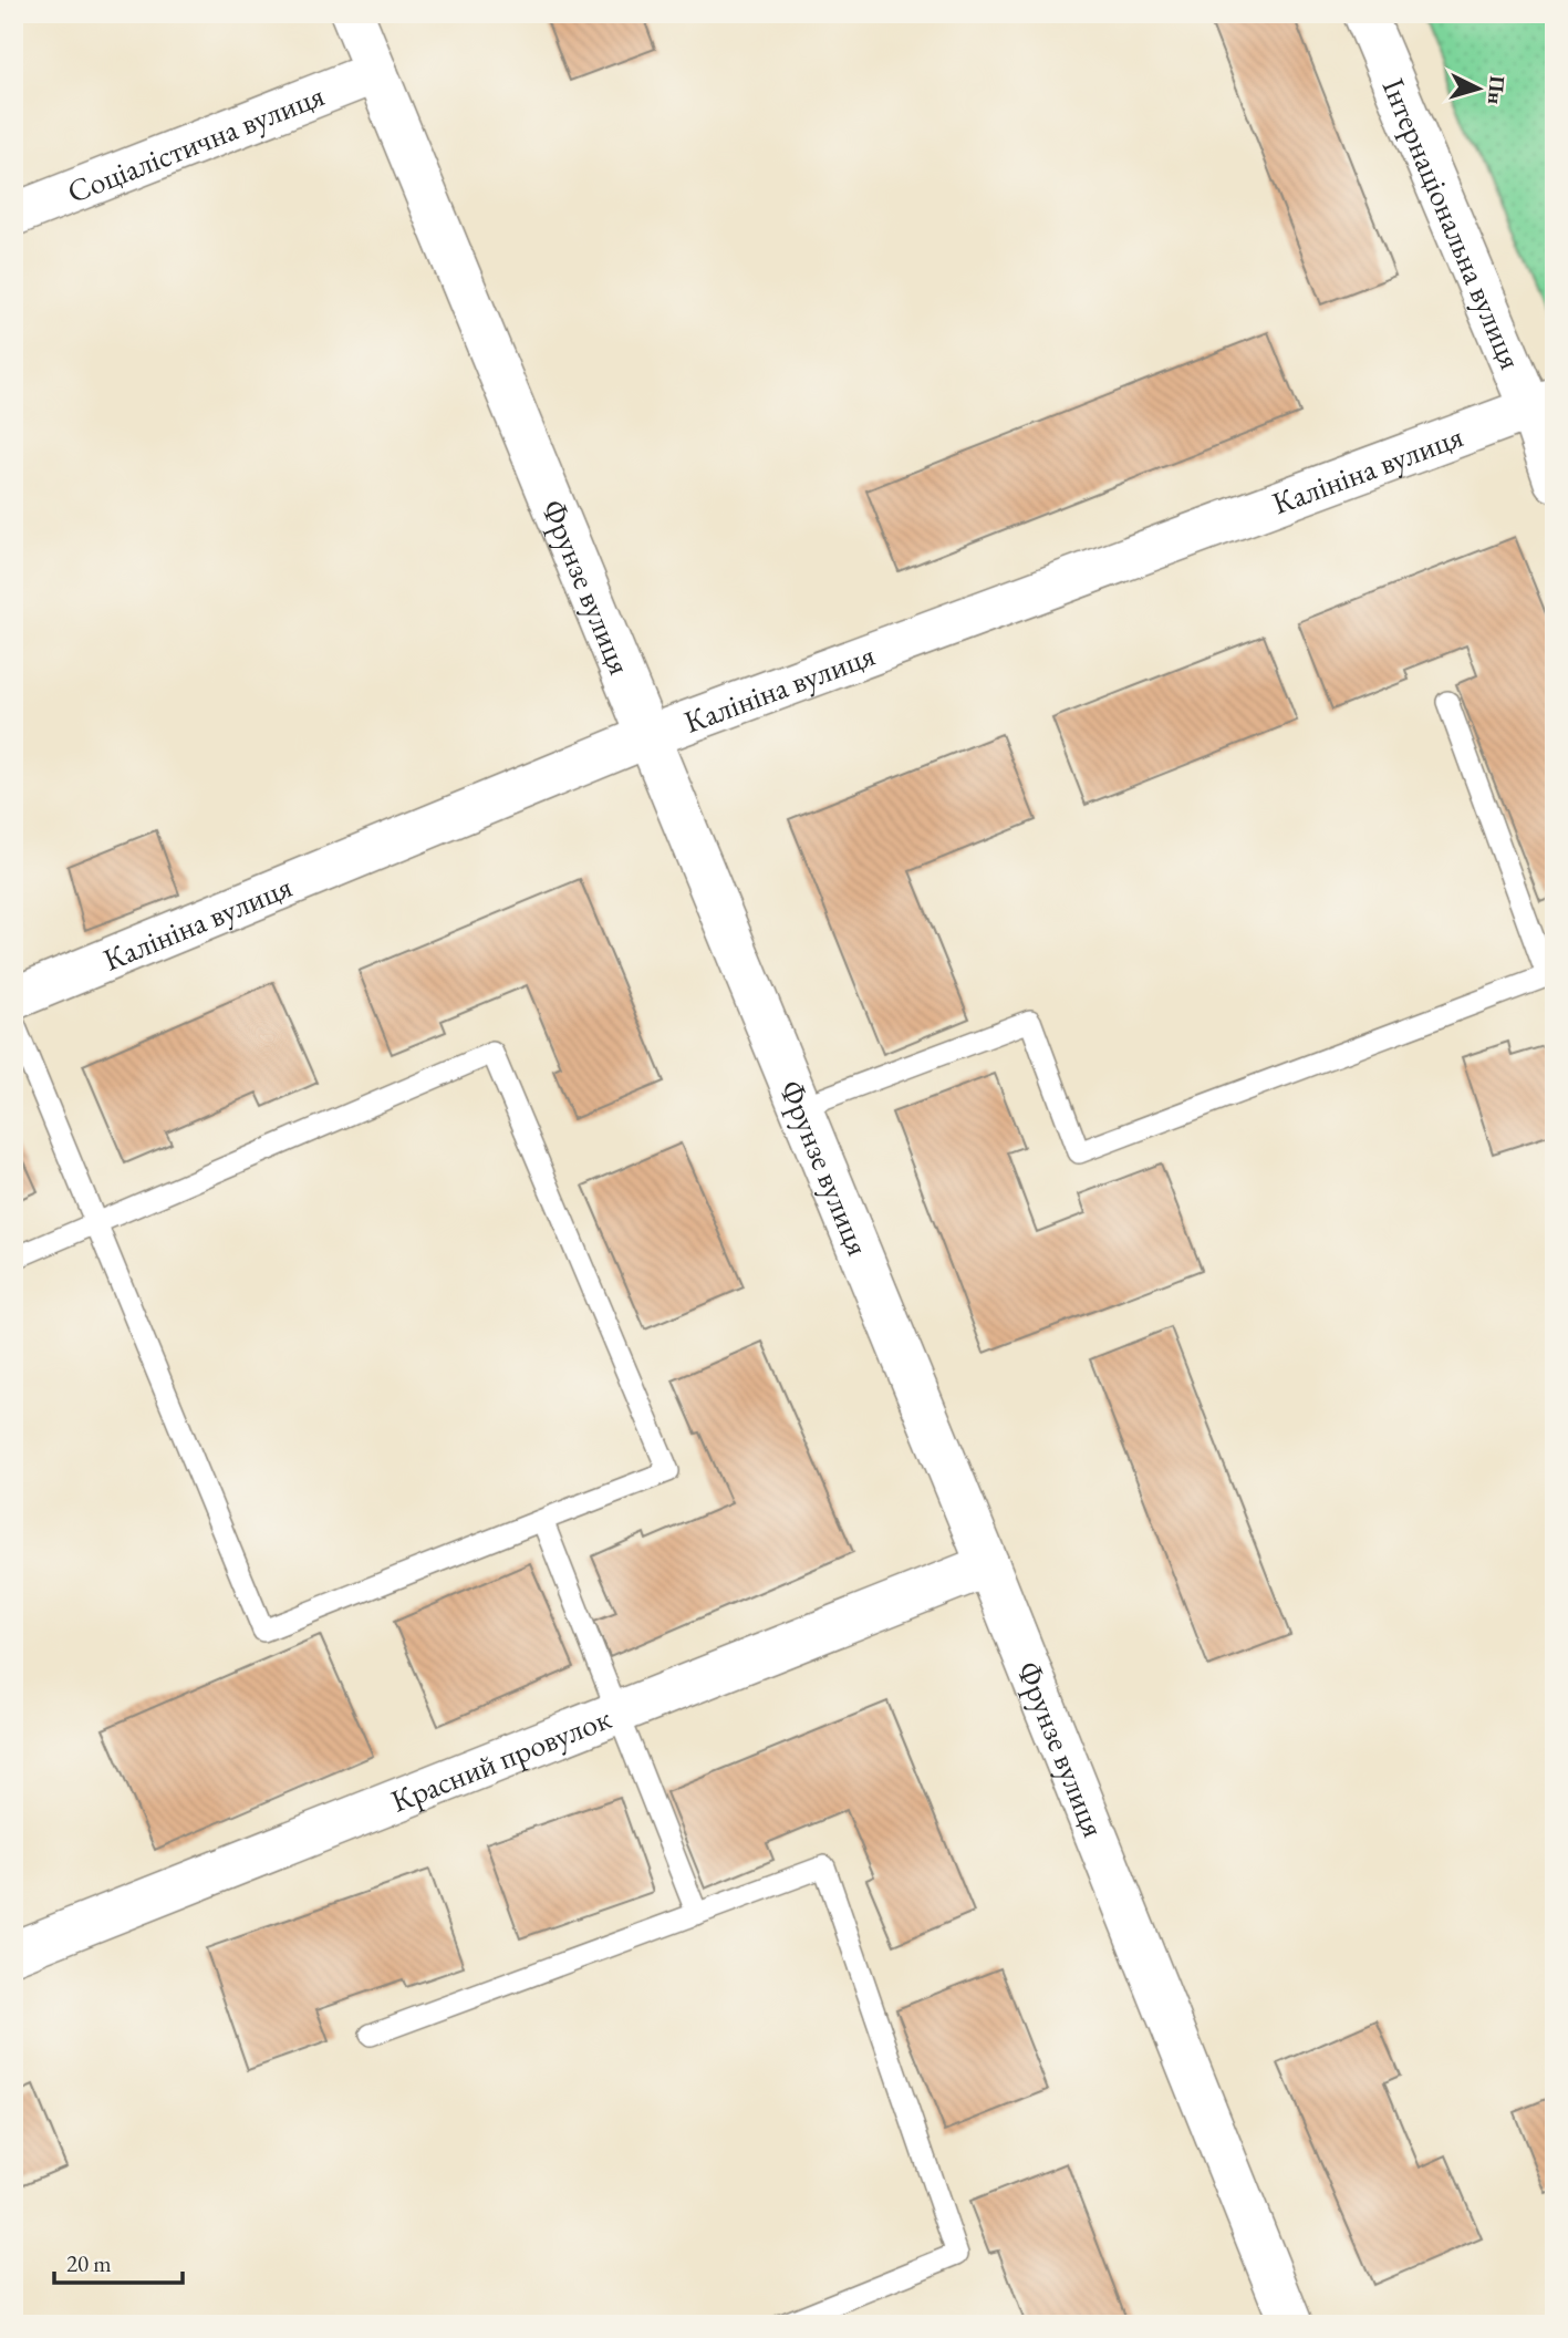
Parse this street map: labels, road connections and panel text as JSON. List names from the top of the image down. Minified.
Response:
{"streets":{"street":["Соціалістична вулиця","Інтернаціональна вулиця","Калініна вулиця","Фрунзе вулиця","Красний провулок"]},"crossings":[["Соціалістична вулиця","Фрунзе вулиця"],["Інтернаціональна вулиця","Калініна вулиця"],["Калініна вулиця","Фрунзе вулиця"],["Фрунзе вулиця","Красний провулок"]],"scale_bar":"20 m","north":"right"}
